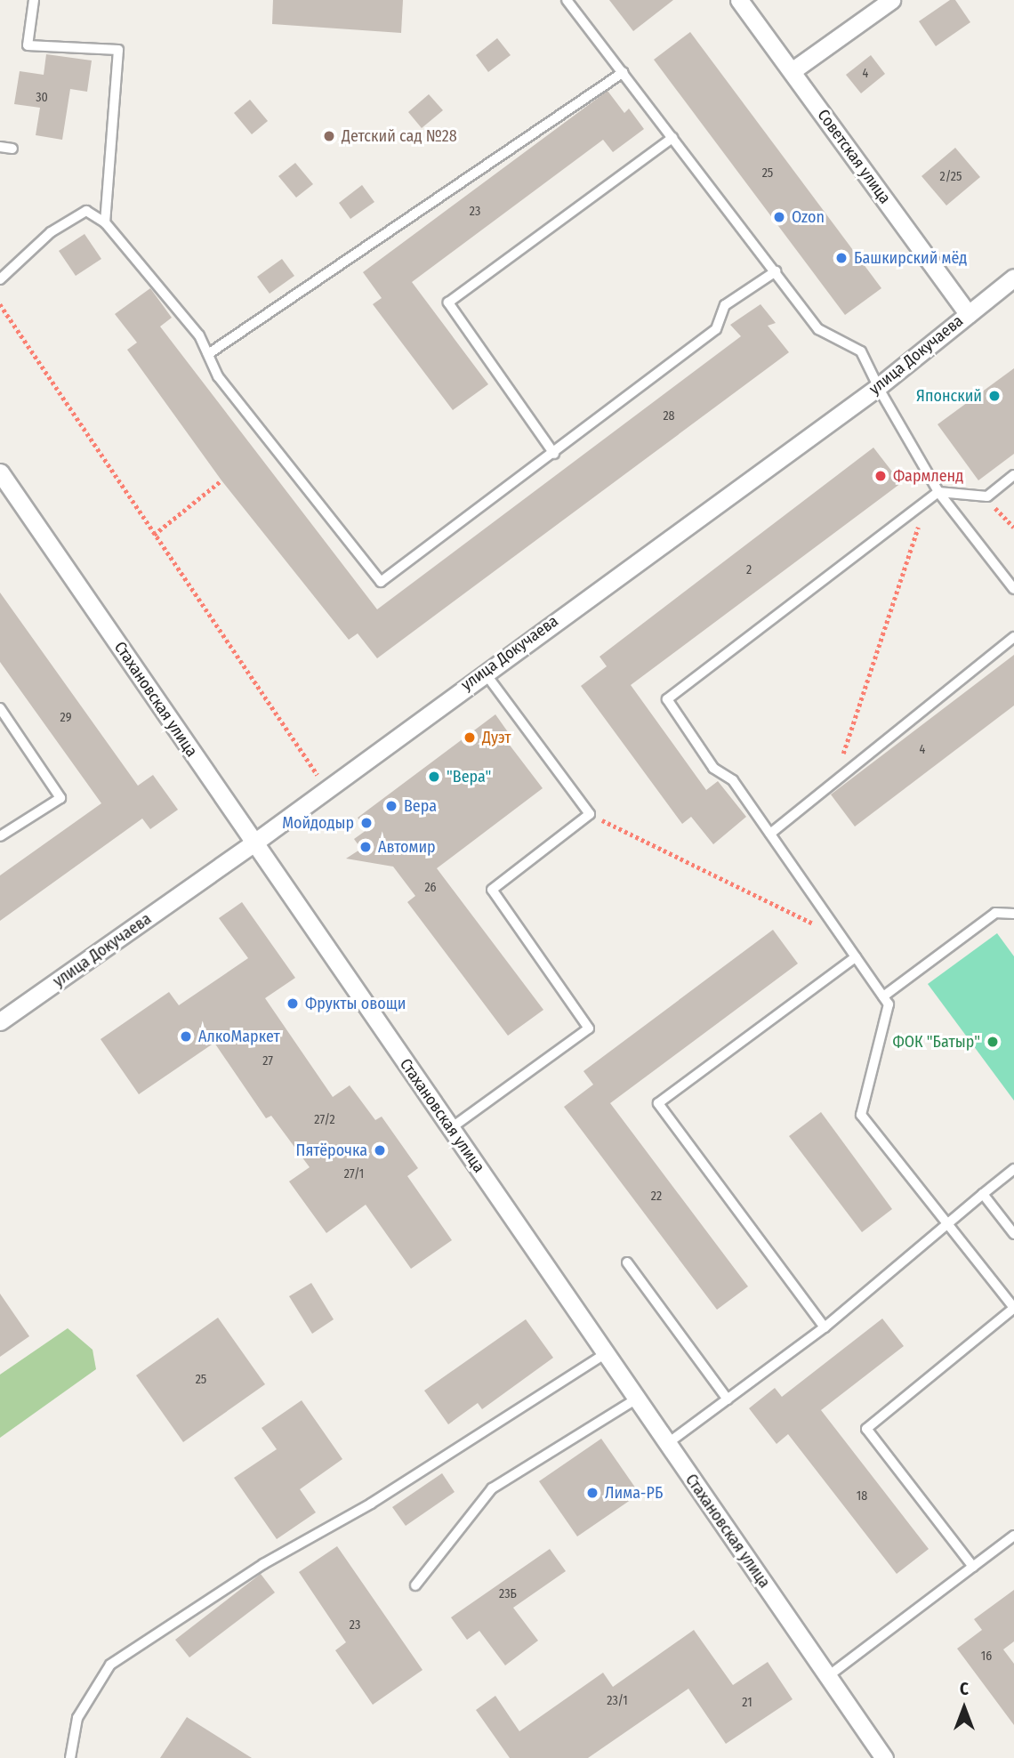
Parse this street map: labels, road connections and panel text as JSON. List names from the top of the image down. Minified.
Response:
{"streets":{"street":["Советская улица","улица Докучаева","Стахановская улица"]},"crossings":[["Советская улица","улица Докучаева"],["улица Докучаева","Стахановская улица"]],"places":["Детский сад №28","Ozon","Башкирский мёд","Японский","Фармленд","Дуэт","\"Вера\"","Вера","Мойдодыр","Автомир","Фрукты овощи","АлкоМаркет","ФОК \"Батыр\"","Пятёрочка","Лима-РБ"],"house_numbers":["4","30","25","2/25","23","28","2","29","4","26","27","27/2","27/1","22","25","18","23Б","23","16","23/1","21"],"north":"top"}
